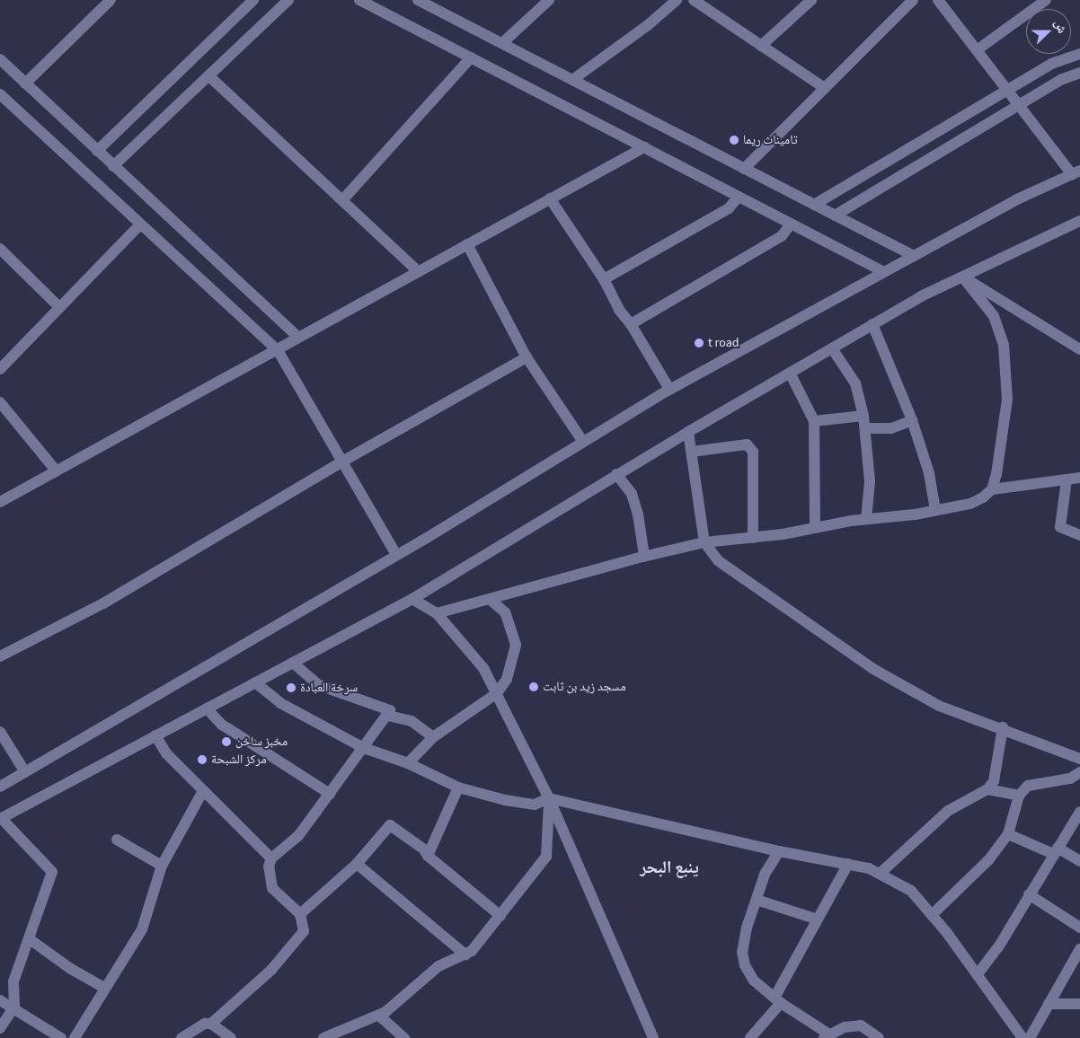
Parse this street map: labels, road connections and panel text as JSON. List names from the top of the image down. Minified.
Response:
{"districts":["ينبع البحر"],"places":["تاميناث ريما","t road","مسجد زيد بن ثابت","سرخة العبادة","مخبز ساخن","مركز الشبحة"],"north":"right"}
